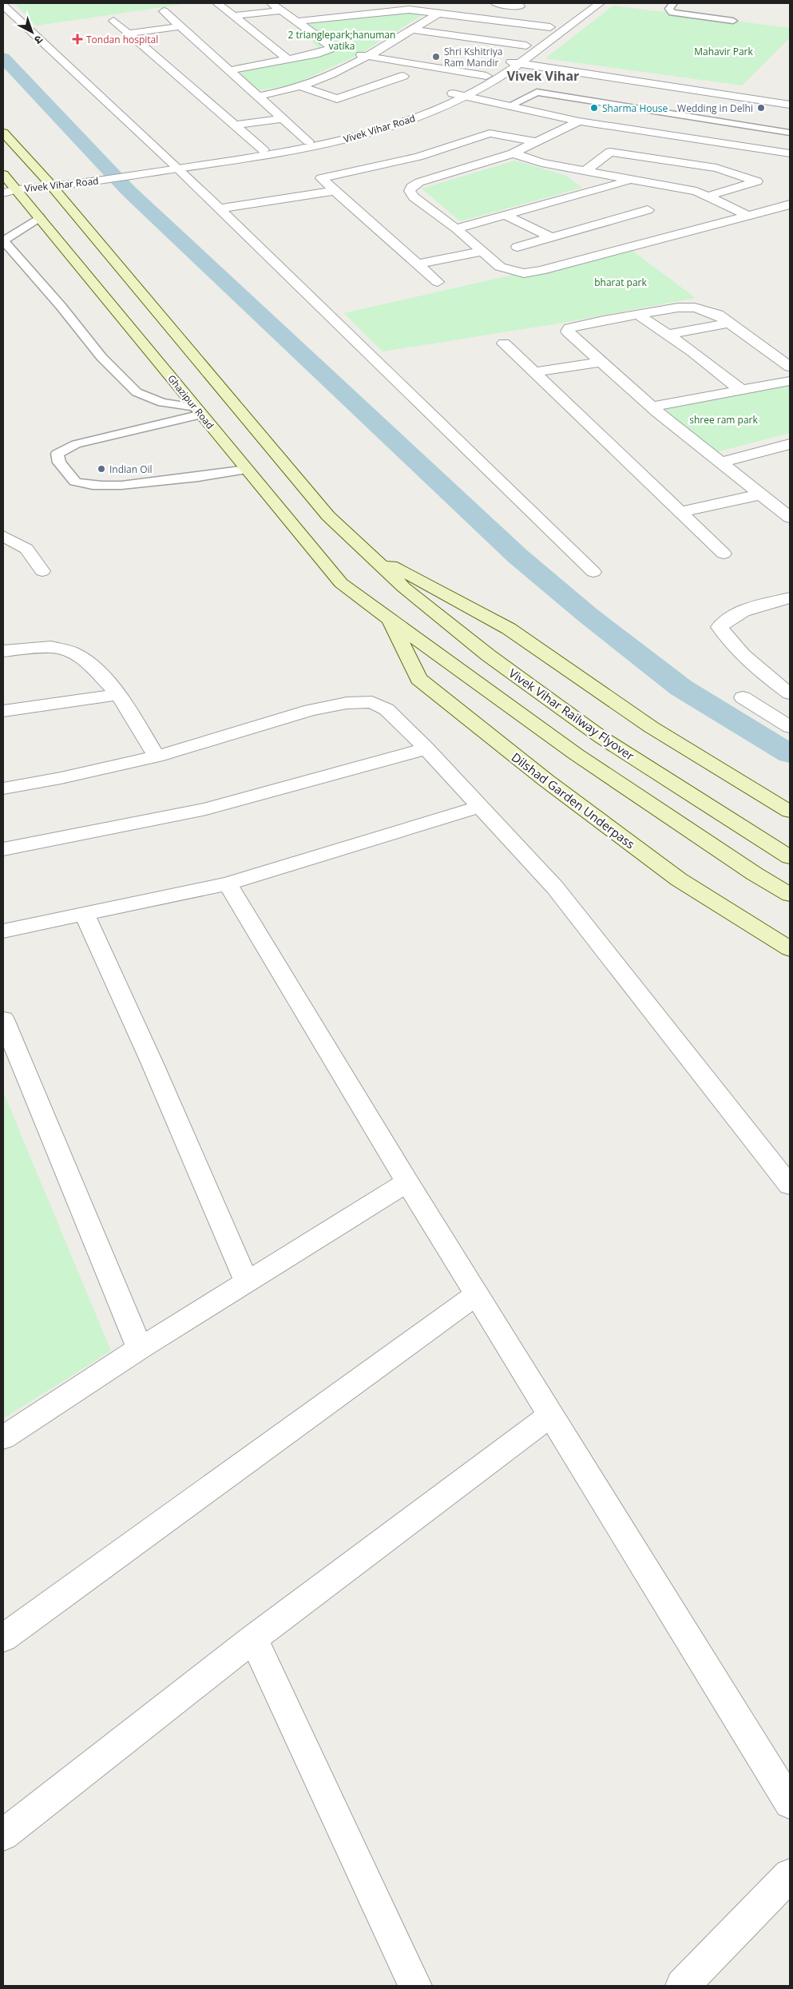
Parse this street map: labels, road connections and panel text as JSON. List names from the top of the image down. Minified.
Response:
{"streets":{"main road":["Ghazipur Road","Vivek Vihar Railway Flyover","Dilshad Garden Underpass"],"street":["Vivek Vihar Road"]},"crossings":[["Vivek Vihar Road","Ghazipur Road"],["Ghazipur Road","Dilshad Garden Underpass"]],"districts":["Vivek Vihar"],"parks":["2 trianglepark;hanuman vatika","Mahavir Park","bharat park","shree ram park"],"places":{"health":["Tondan hospital"],"other":["Shri Kshitriya Ram Mandir","Sharma House","Wedding in Delhi","Indian Oil"]},"north":"bottom right"}
